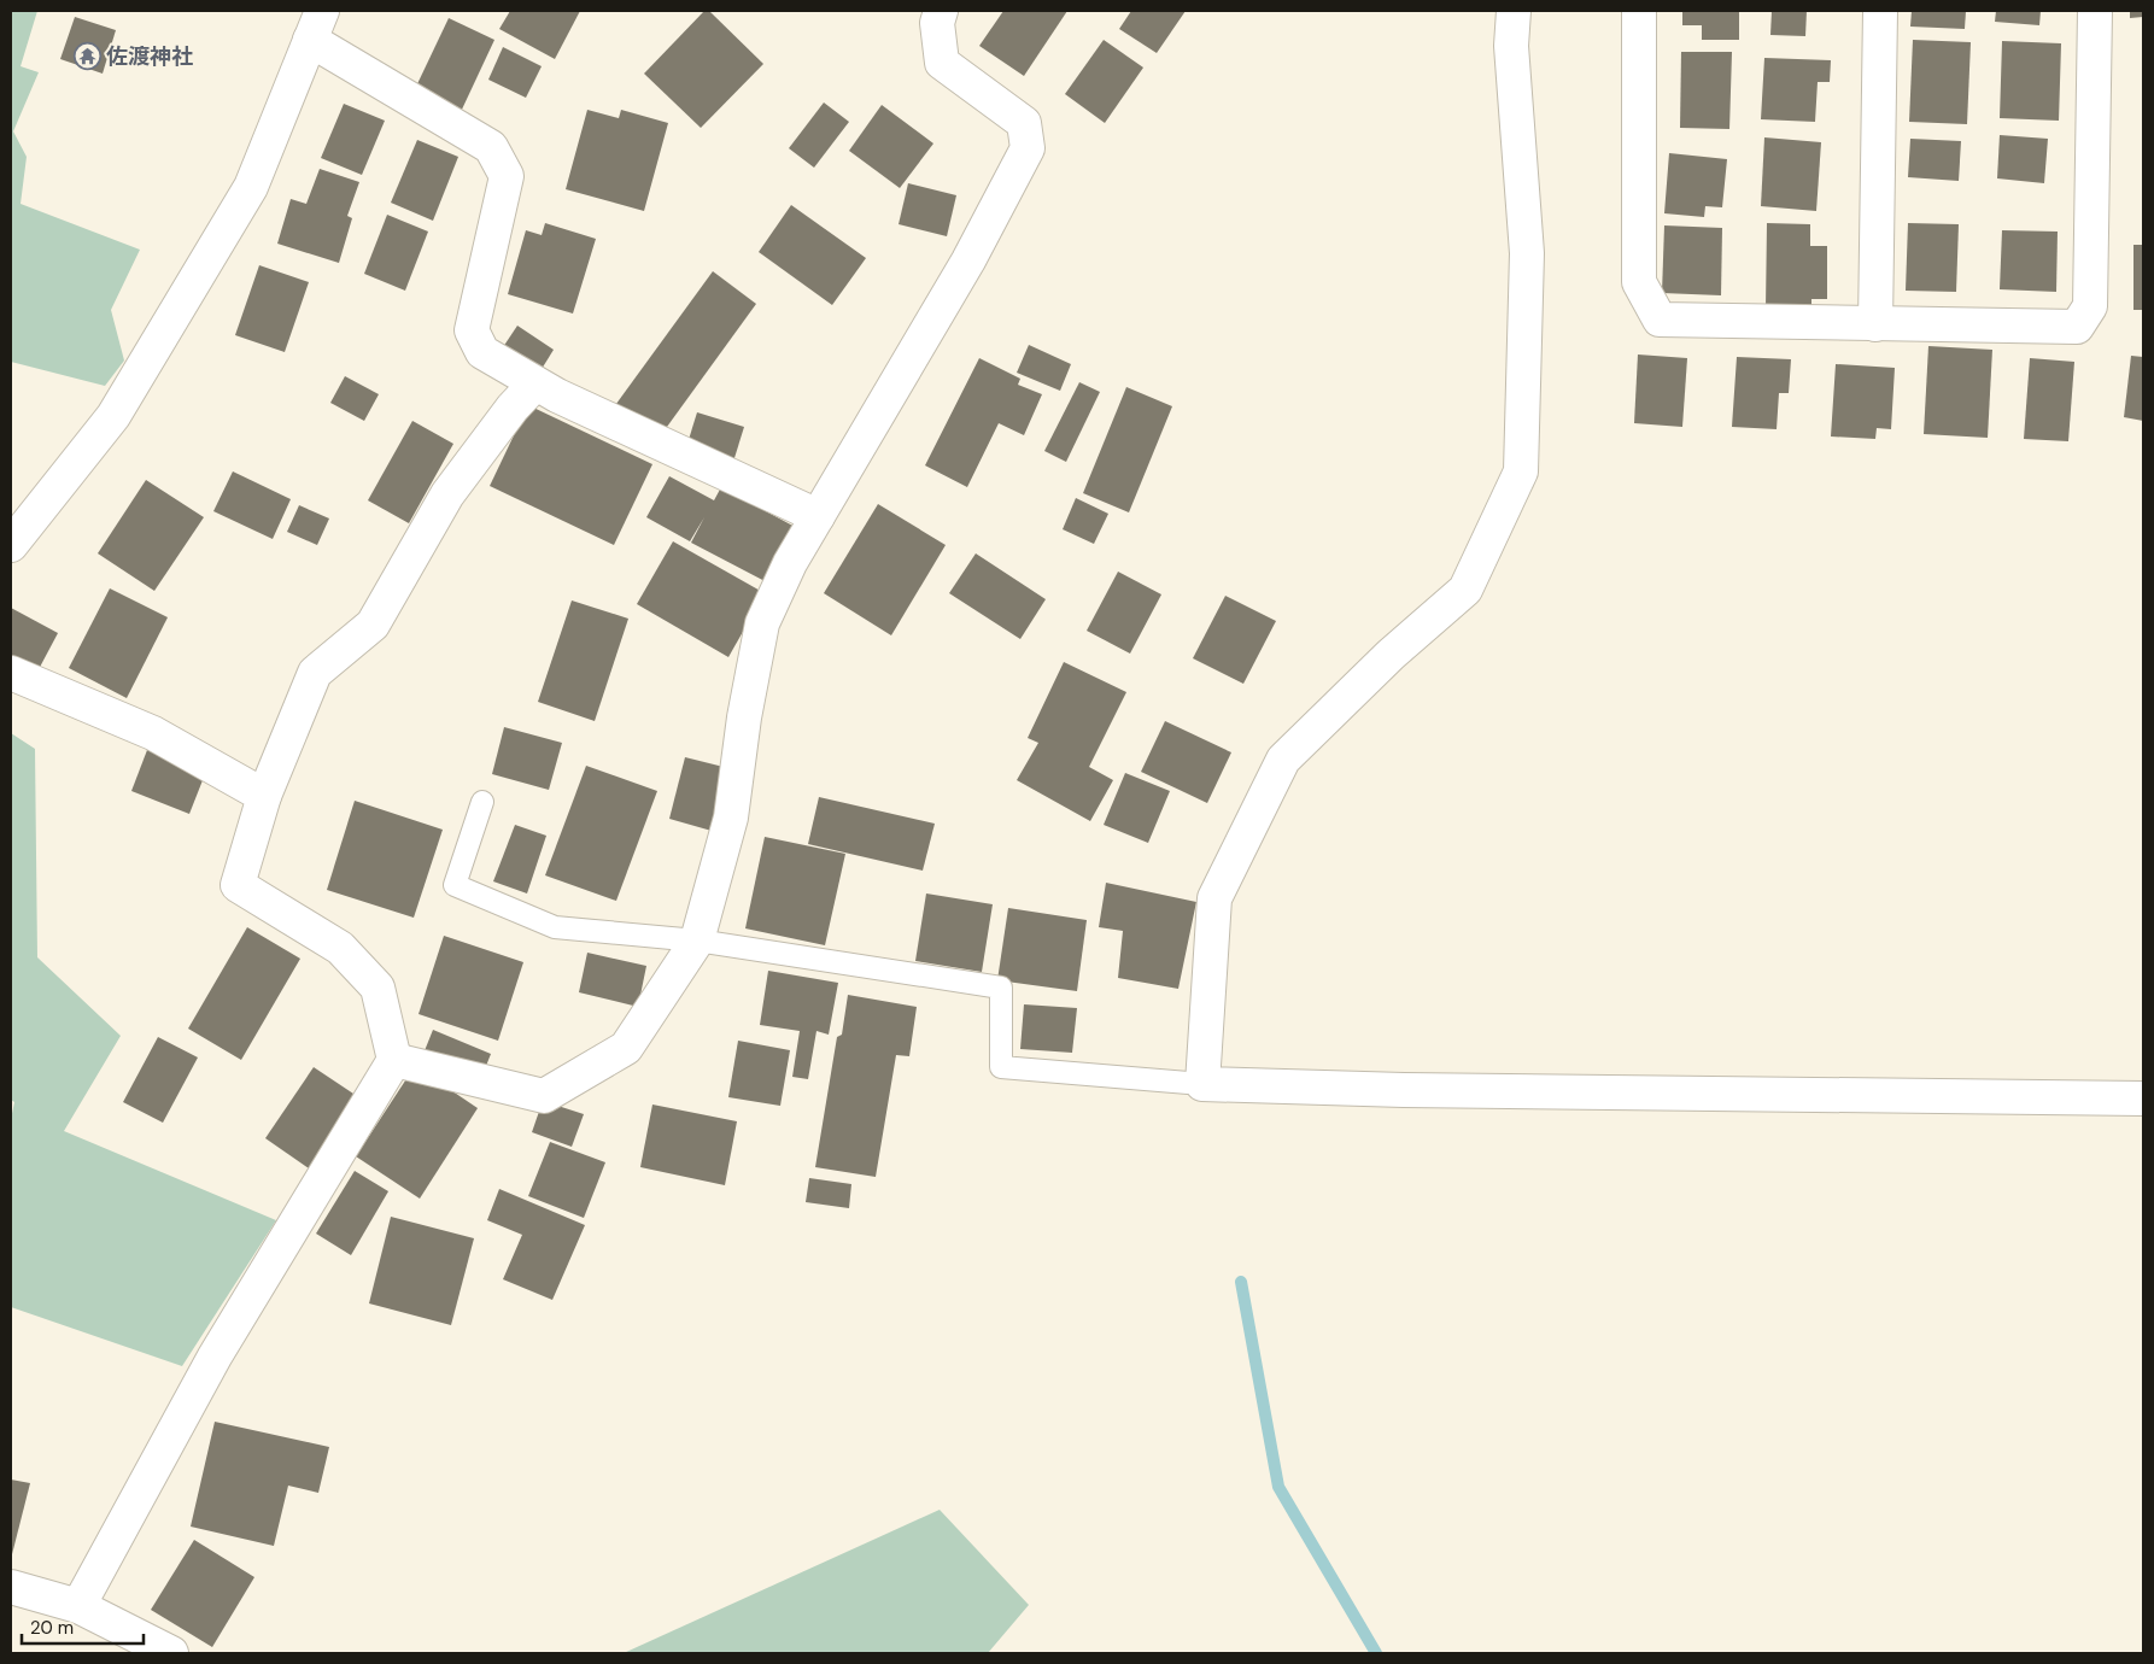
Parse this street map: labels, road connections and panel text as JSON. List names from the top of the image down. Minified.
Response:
{"places":{"temple":["佐渡神社"]},"scale_bar":"20 m"}
